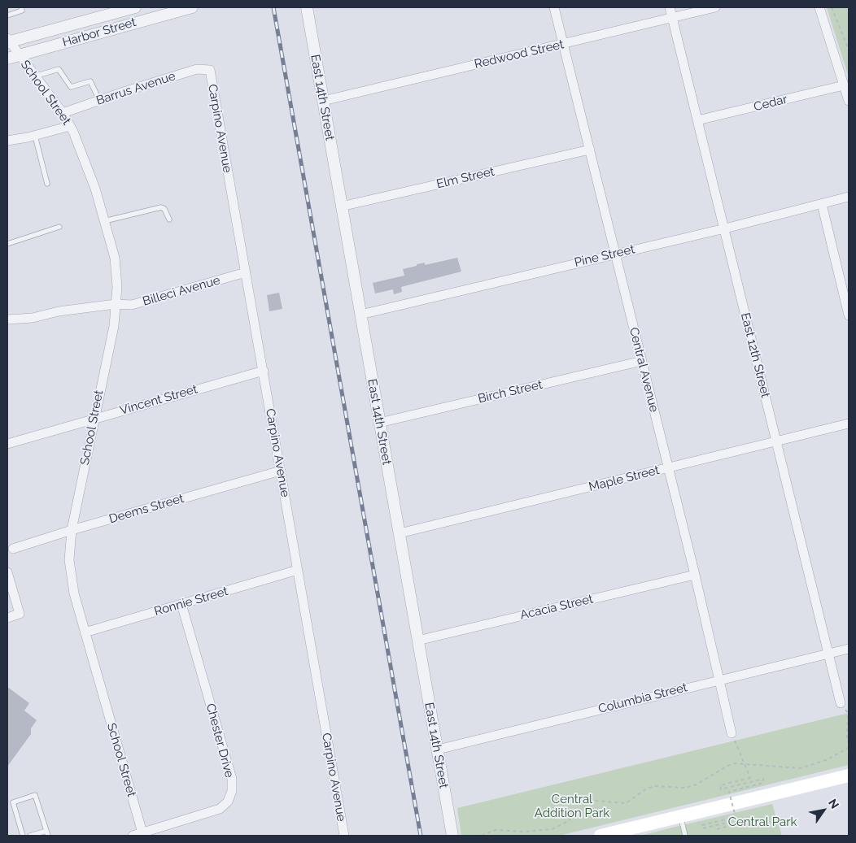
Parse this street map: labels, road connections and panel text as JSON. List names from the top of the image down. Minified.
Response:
{"streets":{"street":["Harbor Street","Redwood Street","Barrus Avenue","School Street","East 14th Street","Cedar","Carpino Avenue","Elm Street","Pine Street","Billeci Avenue","East 12th Street","Central Avenue","Birch Street","Vincent Street","Maple Street","Deems Street","Ronnie Street","Acacia Street","Columbia Street","Chester Drive"]},"crossings":[["Harbor Street","School Street"],["Redwood Street","East 14th Street"],["Redwood Street","East 12th Street"],["Redwood Street","Central Avenue"],["Barrus Avenue","School Street"],["Barrus Avenue","Carpino Avenue"],["School Street","Billeci Avenue"],["School Street","Vincent Street"],["School Street","Deems Street"],["School Street","Ronnie Street"],["School Street","Chester Drive"],["East 14th Street","Elm Street"],["East 14th Street","Pine Street"],["East 14th Street","Birch Street"],["East 14th Street","Maple Street"],["East 14th Street","Acacia Street"],["East 14th Street","Columbia Street"],["Cedar","East 12th Street"],["Carpino Avenue","Billeci Avenue"],["Carpino Avenue","Vincent Street"],["Carpino Avenue","Deems Street"],["Carpino Avenue","Ronnie Street"],["Elm Street","Central Avenue"],["Pine Street","East 12th Street"],["Pine Street","Central Avenue"],["East 12th Street","Maple Street"],["East 12th Street","Columbia Street"],["Central Avenue","Birch Street"],["Central Avenue","Maple Street"],["Central Avenue","Acacia Street"],["Central Avenue","Columbia Street"],["Ronnie Street","Chester Drive"]],"parks":["Central Addition Park","Central Park"],"north":"top right"}
